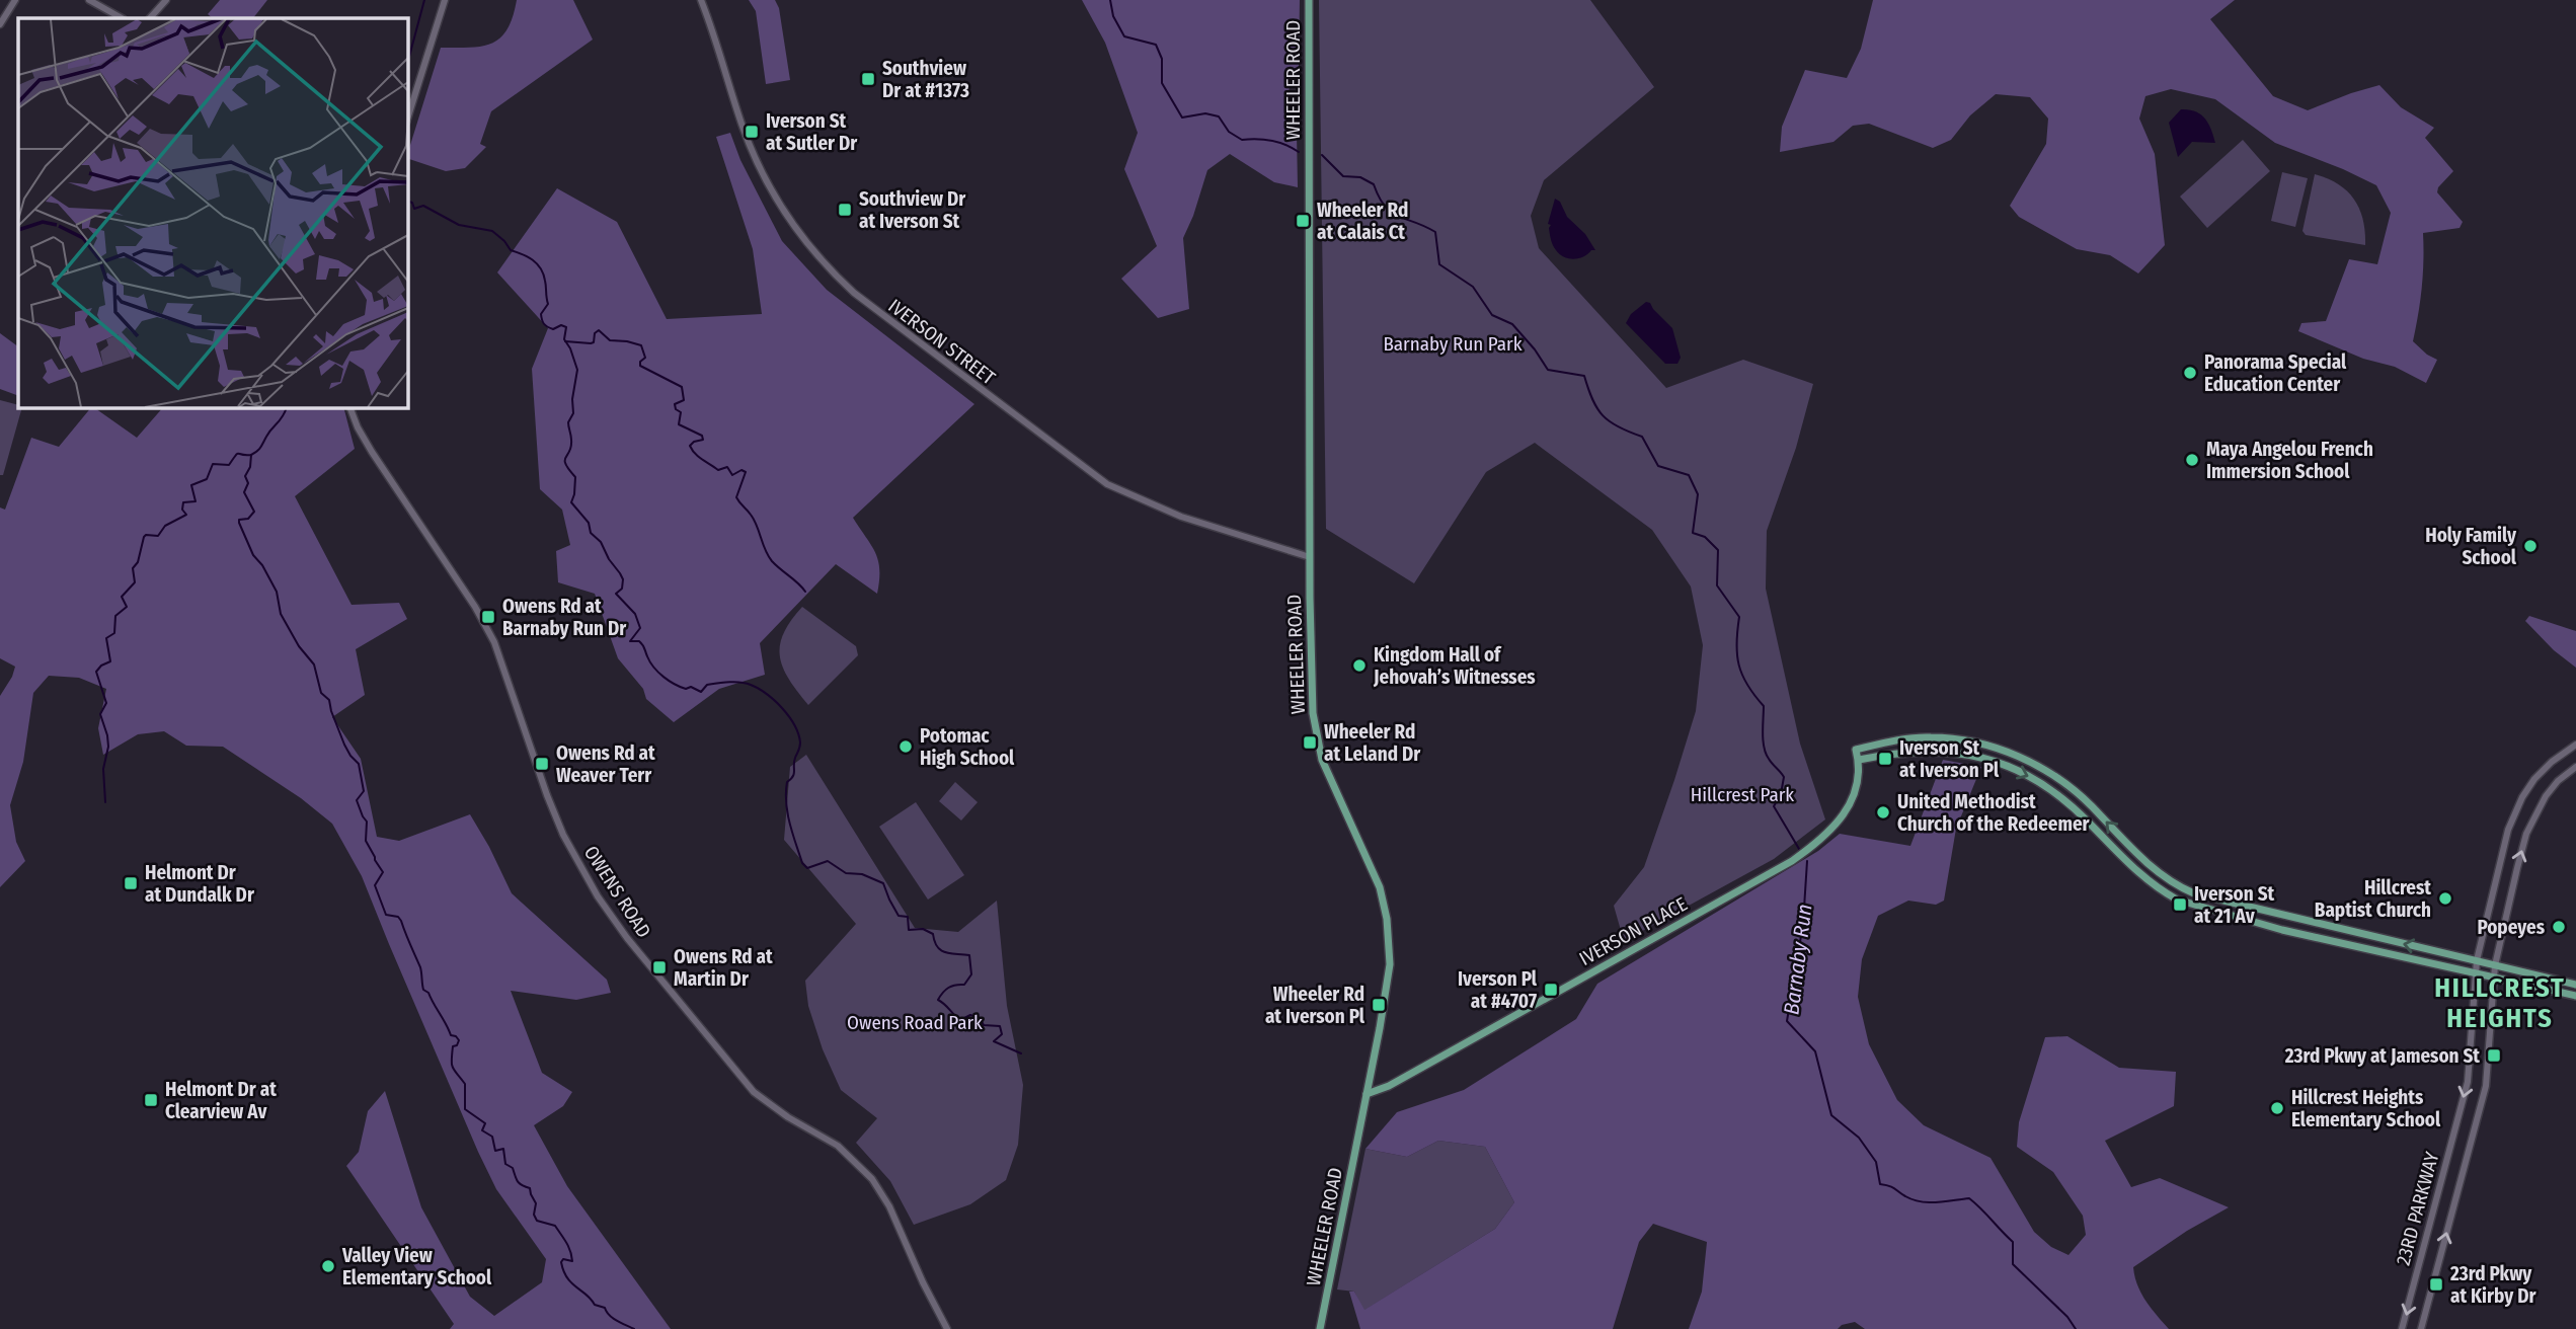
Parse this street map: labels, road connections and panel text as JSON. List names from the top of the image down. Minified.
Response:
{"streets":{"main road":["WHEELER ROAD","IVERSON PLACE"],"street":["IVERSON STREET","OWENS ROAD","23RD PARKWAY"]},"crossings":[["WHEELER ROAD","IVERSON STREET"],["WHEELER ROAD","IVERSON PLACE"],["IVERSON PLACE","23RD PARKWAY"]],"districts":["HILLCREST HEIGHTS"],"water":["Barnaby Run"],"parks":["Barnaby Run Park","Hillcrest Park","Owens Road Park"],"places":{"transit":["Southview Dr at #1373","Iverson St at Sutler Dr","Southview Dr at Iverson St","Wheeler Rd at Calais Ct","Owens Rd at Barnaby Run Dr","Wheeler Rd at Leland Dr","Iverson St at Iverson Pl","Owens Rd at Weaver Terr","Helmont Dr at Dundalk Dr","Iverson St at 21 Av","Owens Rd at Martin Dr","Iverson Pl at #4707","Wheeler Rd at Iverson Pl","23rd Pkwy at Jameson St","Helmont Dr at Clearview Av","23rd Pkwy at Kirby Dr"],"other":["Panorama Special Education Center","Maya Angelou French Immersion School","Holy Family School","Kingdom Hall of Jehovah’s Witnesses","Potomac High School","United Methodist Church of the Redeemer","Hillcrest Baptist Church","Popeyes","Hillcrest Heights Elementary School","Valley View Elementary School"]}}
